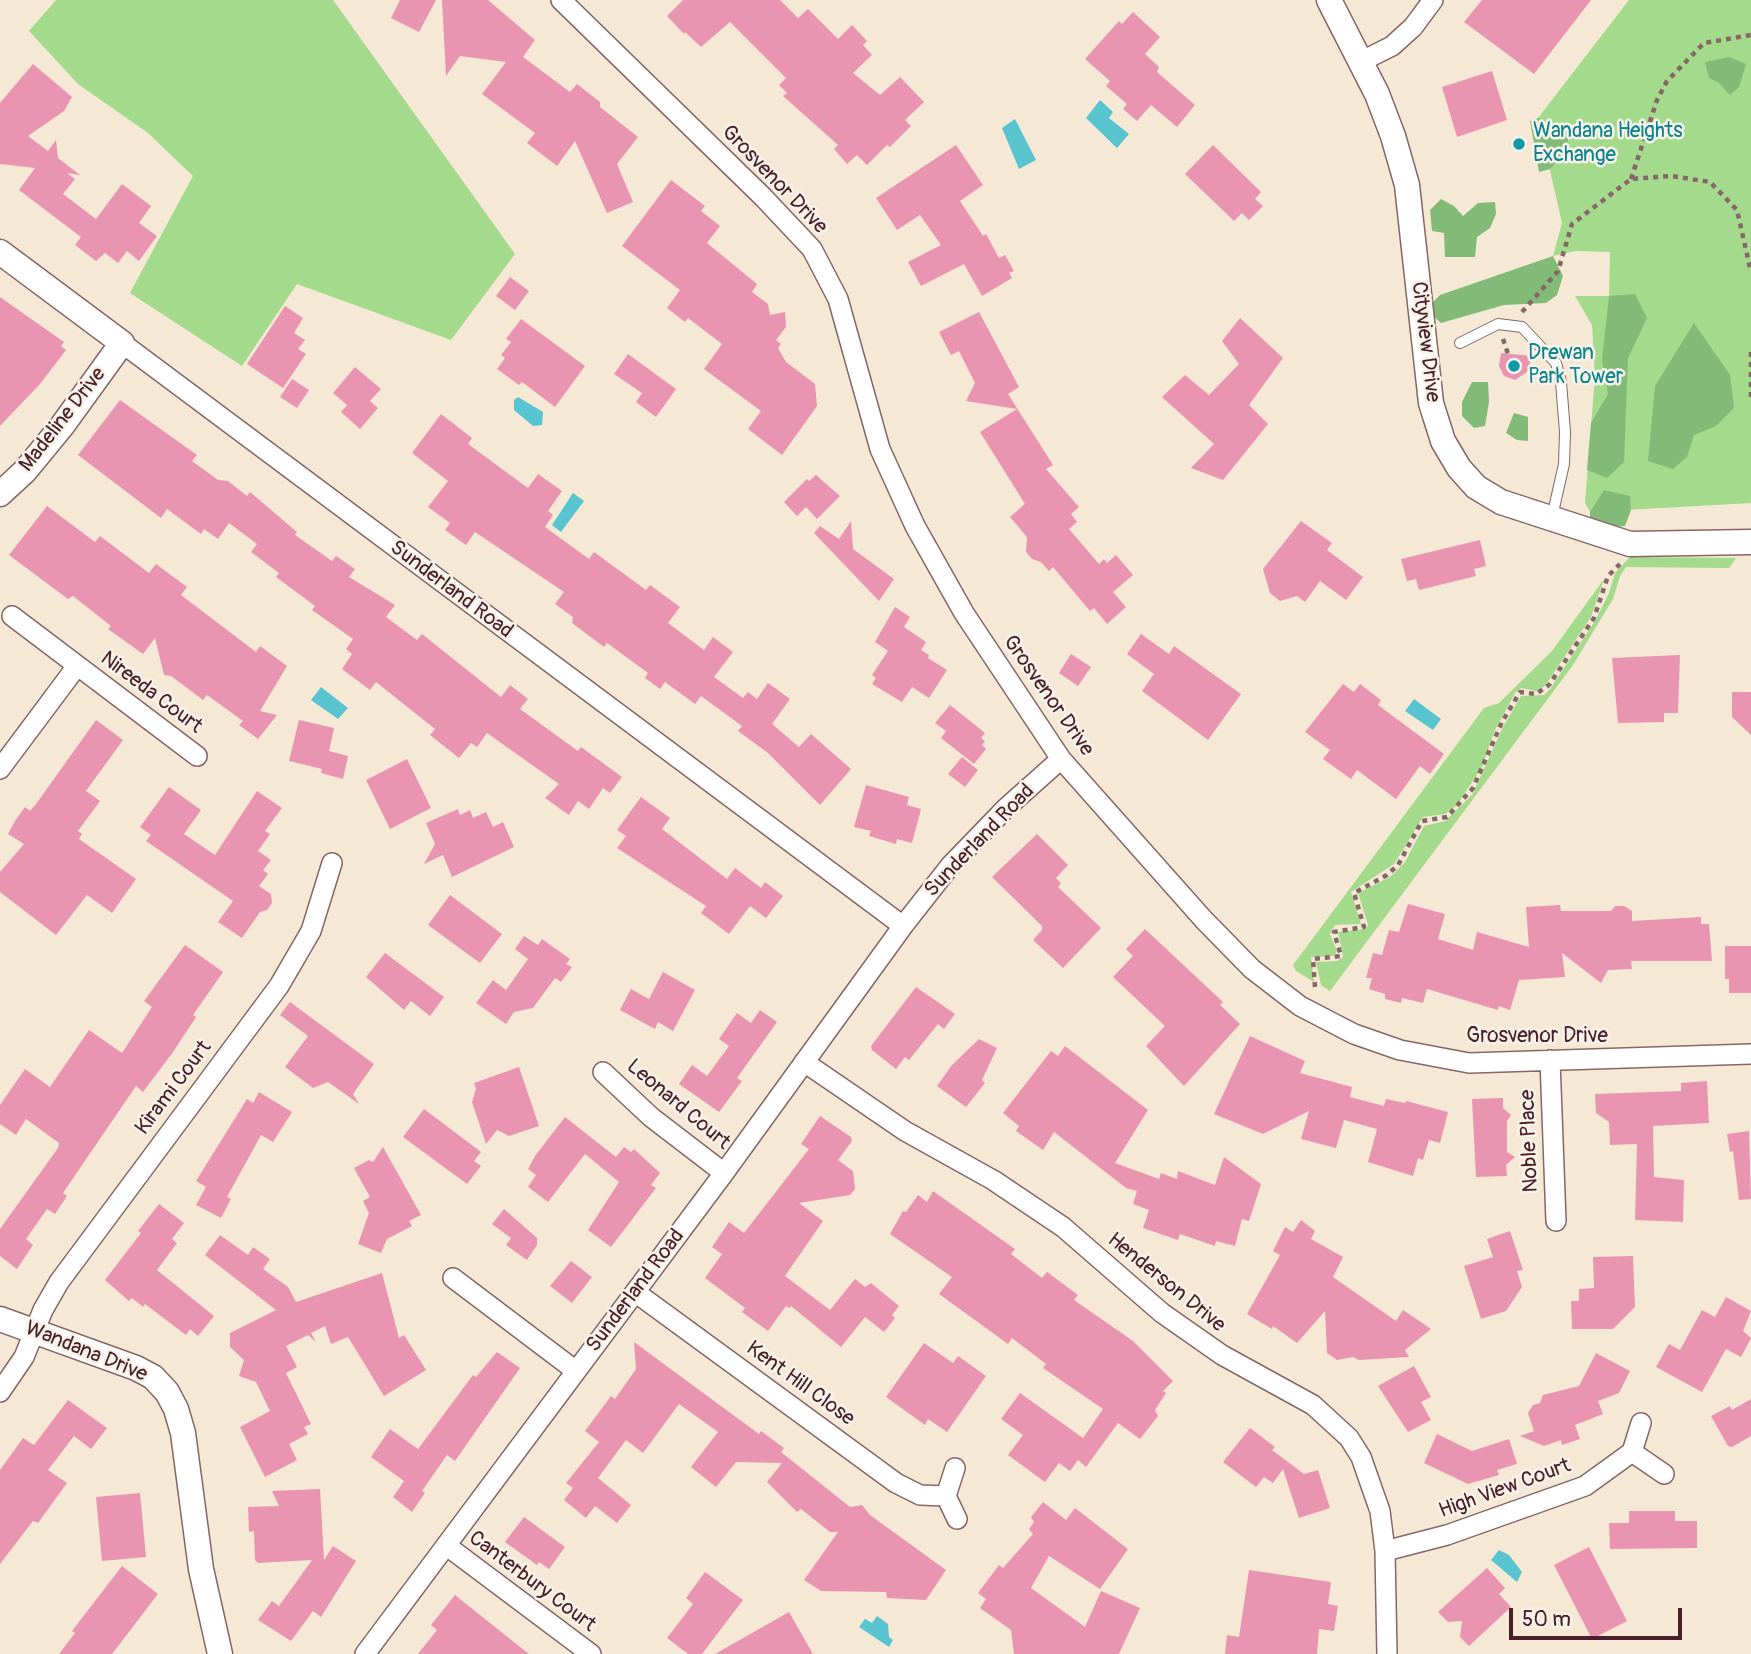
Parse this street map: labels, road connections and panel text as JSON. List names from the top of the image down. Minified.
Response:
{"streets":{"street":["Grosvenor Drive","Cityview Drive","Madeline Drive","Sunderland Road","Nireeda Court","Kirami Court","Leonard Court","Noble Place","Henderson Drive","Wandana Drive","Kent Hill Close","High View Court","Canterbury Court"]},"crossings":[["Grosvenor Drive","Sunderland Road"],["Grosvenor Drive","Noble Place"],["Madeline Drive","Sunderland Road"],["Sunderland Road","Leonard Court"],["Sunderland Road","Henderson Drive"],["Sunderland Road","Kent Hill Close"],["Sunderland Road","Canterbury Court"],["Kirami Court","Wandana Drive"],["Henderson Drive","High View Court"]],"places":["Wandana Heights Exchange","Drewan Park Tower"],"scale_bar":"50 m"}
